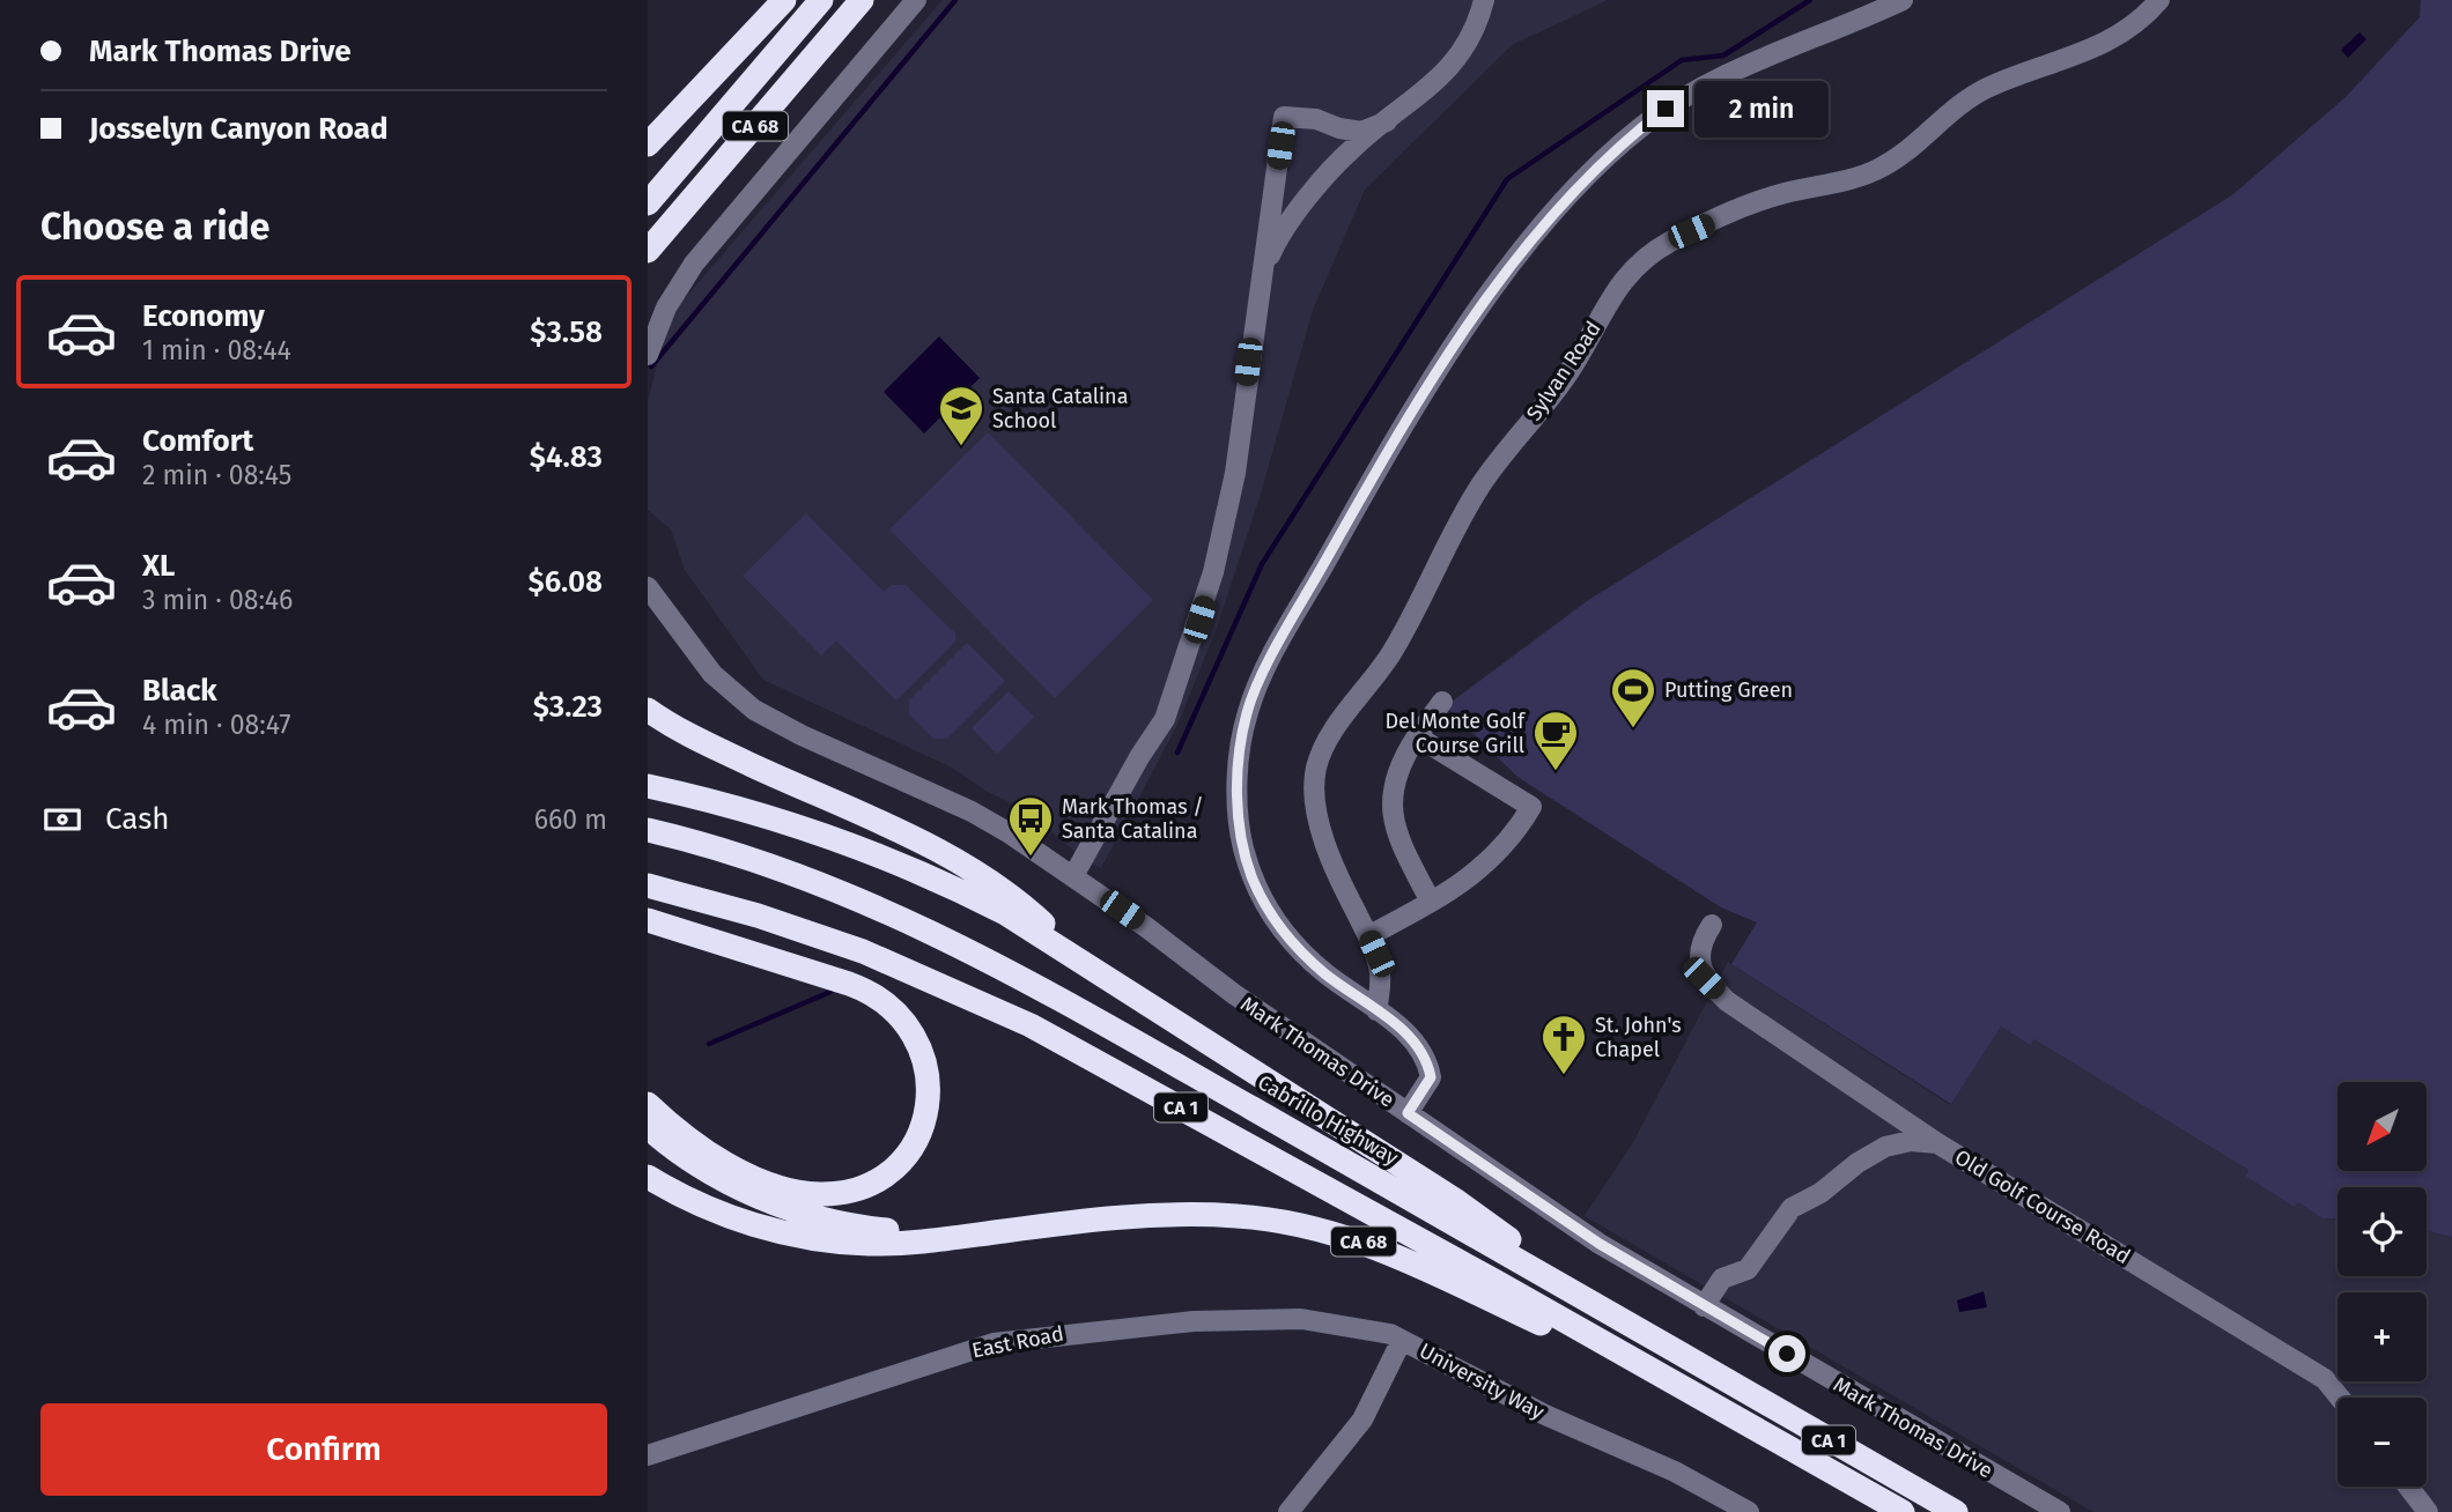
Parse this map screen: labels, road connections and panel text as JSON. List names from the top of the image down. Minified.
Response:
{"streets":{"highway":["CA 68","CA 1","Cabrillo Highway"],"street":["Sylvan Road","Mark Thomas Drive","Old Golf Course Road","East Road","University Way"]},"crossings":[["CA 68","CA 1"],["Mark Thomas Drive","Old Golf Course Road"],["East Road","University Way"]],"places":{"school or university":["Santa Catalina School"],"sports":["Putting Green"],"cafe":["Del Monte Golf Course Grill"],"bus stop":["Mark Thomas / Santa Catalina"],"church":["St. John's Chapel"]},"north":"bottom left","page":{"banner":["Mark Thomas Drive","Josselyn Canyon Road"],"bubble":"2 min","heading":"Choose a ride","list":[{"name":"Economy","note":"1 min · 08:44","value":"$3.58"},{"name":"Comfort","note":"2 min · 08:45","value":"$4.83"},{"name":"XL","note":"3 min · 08:46","value":"$6.08"},{"name":"Black","note":"4 min · 08:47","value":"$3.23"}],"pay":["Cash","660 m"],"map_buttons":["+","−"],"buttons":"Confirm"}}
